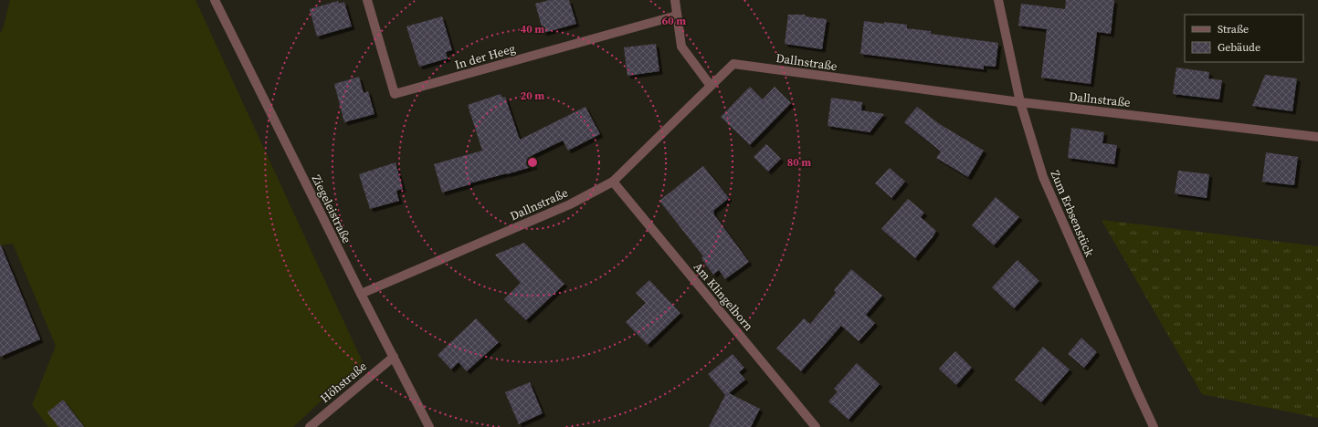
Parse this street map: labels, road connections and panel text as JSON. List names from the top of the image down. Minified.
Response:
{"streets":{"street":["In der Heeg","Dallnstraße","Ziegeleistraße","Zum Erbsenstück","Am Klingelborn","Höhstraße"]},"crossings":[["Dallnstraße","Ziegeleistraße"],["Dallnstraße","Zum Erbsenstück"],["Dallnstraße","Am Klingelborn"],["Ziegeleistraße","Höhstraße"]],"legend":["Straße","Gebäude"],"rings":["60 m","40 m","20 m","80 m"]}
